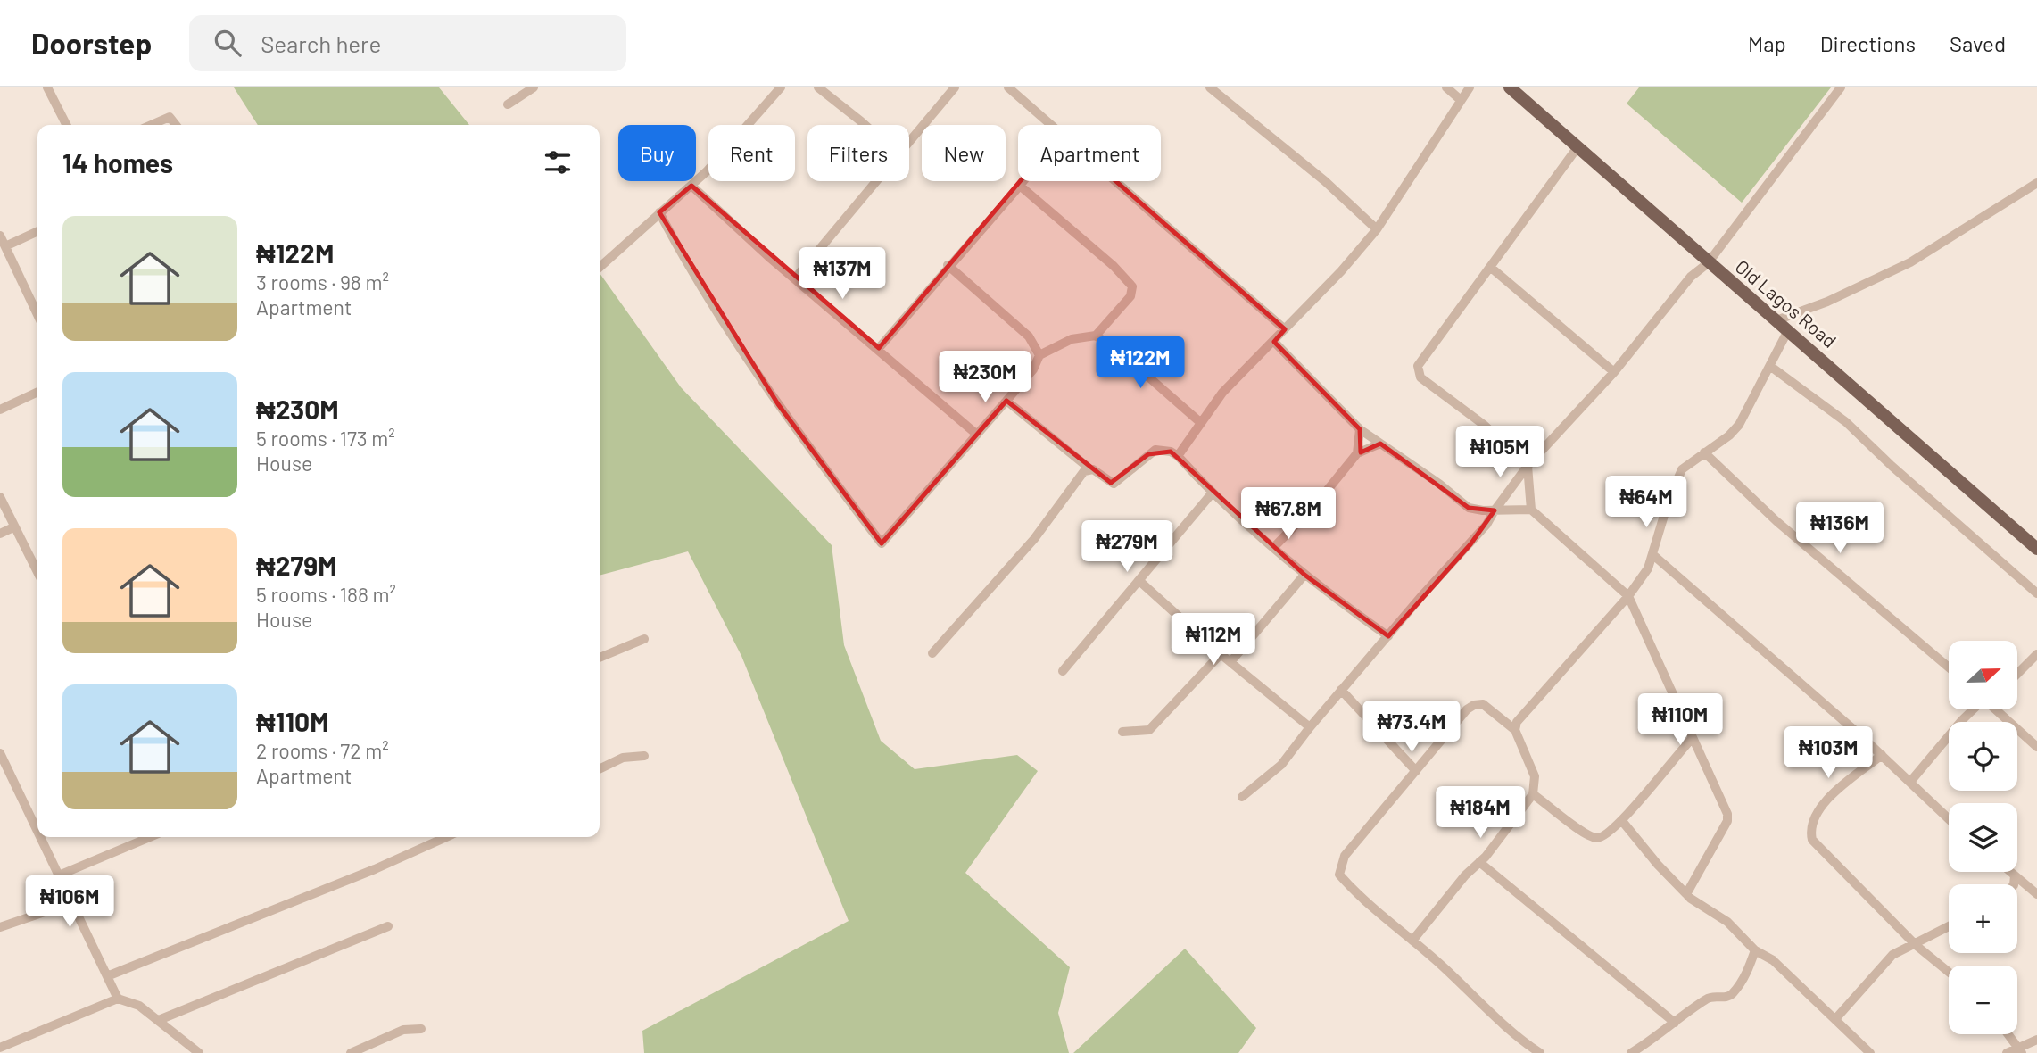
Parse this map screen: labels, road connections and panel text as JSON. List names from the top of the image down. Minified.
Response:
{"streets":{"main road":["Old Lagos Road"]},"north":"right","page":{"header":"Doorstep","search":"Search here","nav":["Map","Directions","Saved"],"chip":["Buy","Rent","Filters","New","Apartment"],"heading":"14 homes","list":[{"name":"₦122M","note":"3 rooms · 98 m² · Apartment"},{"name":"₦230M","note":"5 rooms · 173 m² · House"},{"name":"₦279M","note":"5 rooms · 188 m² · House"},{"name":"₦110M","note":"2 rooms · 72 m² · Apartment"}],"price":["₦137M","₦122M","₦230M","₦105M","₦64M","₦67.8M","₦136M","₦279M","₦112M","₦110M","₦73.4M","₦103M","₦184M","₦106M"],"map_buttons":["+","−"]}}
